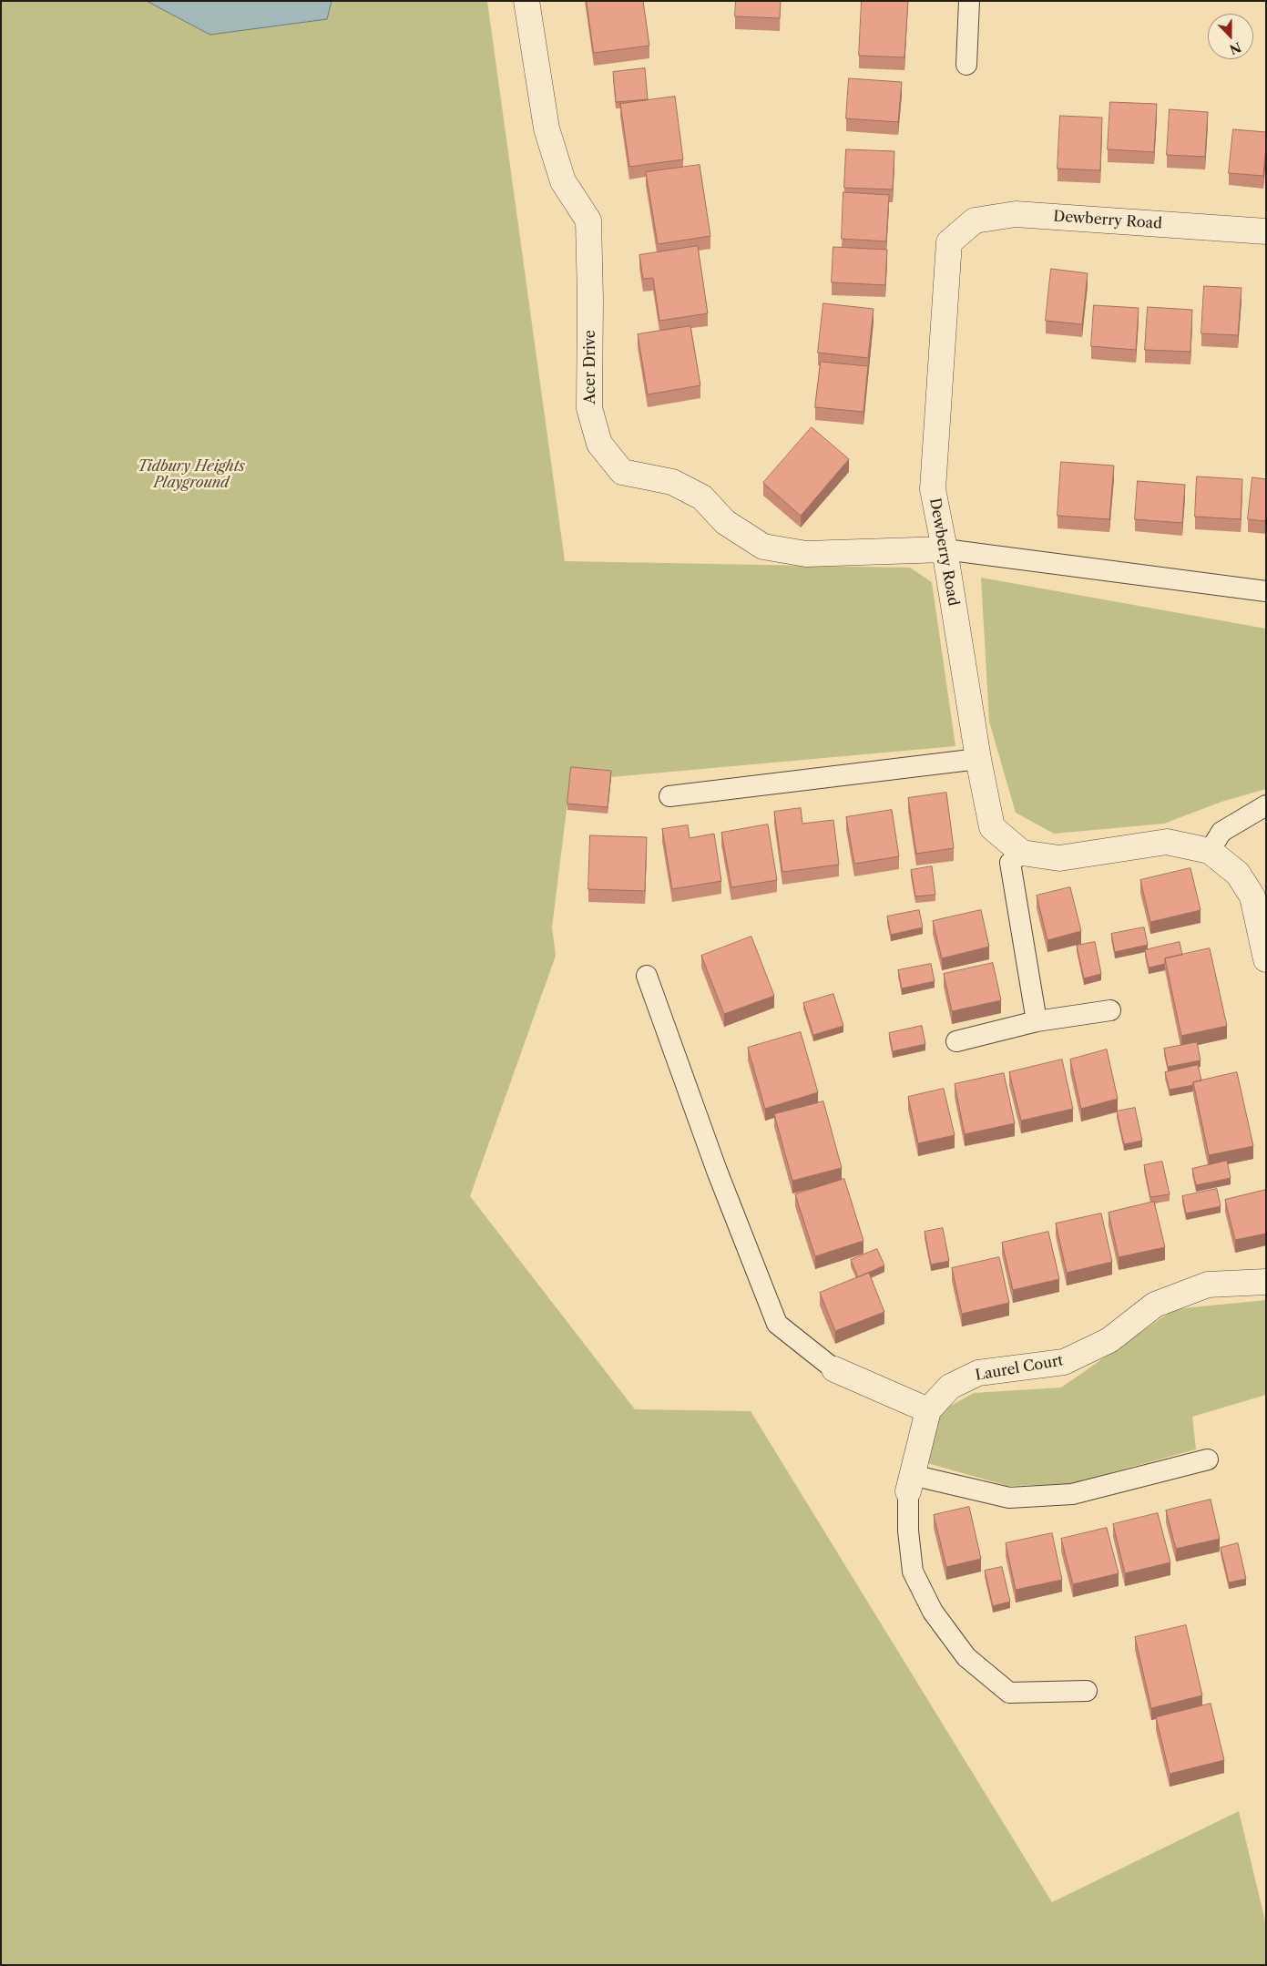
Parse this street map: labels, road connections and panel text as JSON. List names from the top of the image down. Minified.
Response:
{"streets":{"street":["Dewberry Road","Acer Drive","Laurel Court"]},"crossings":[["Dewberry Road","Acer Drive"]],"parks":["Tidbury Heights Playground"],"north":"bottom"}
